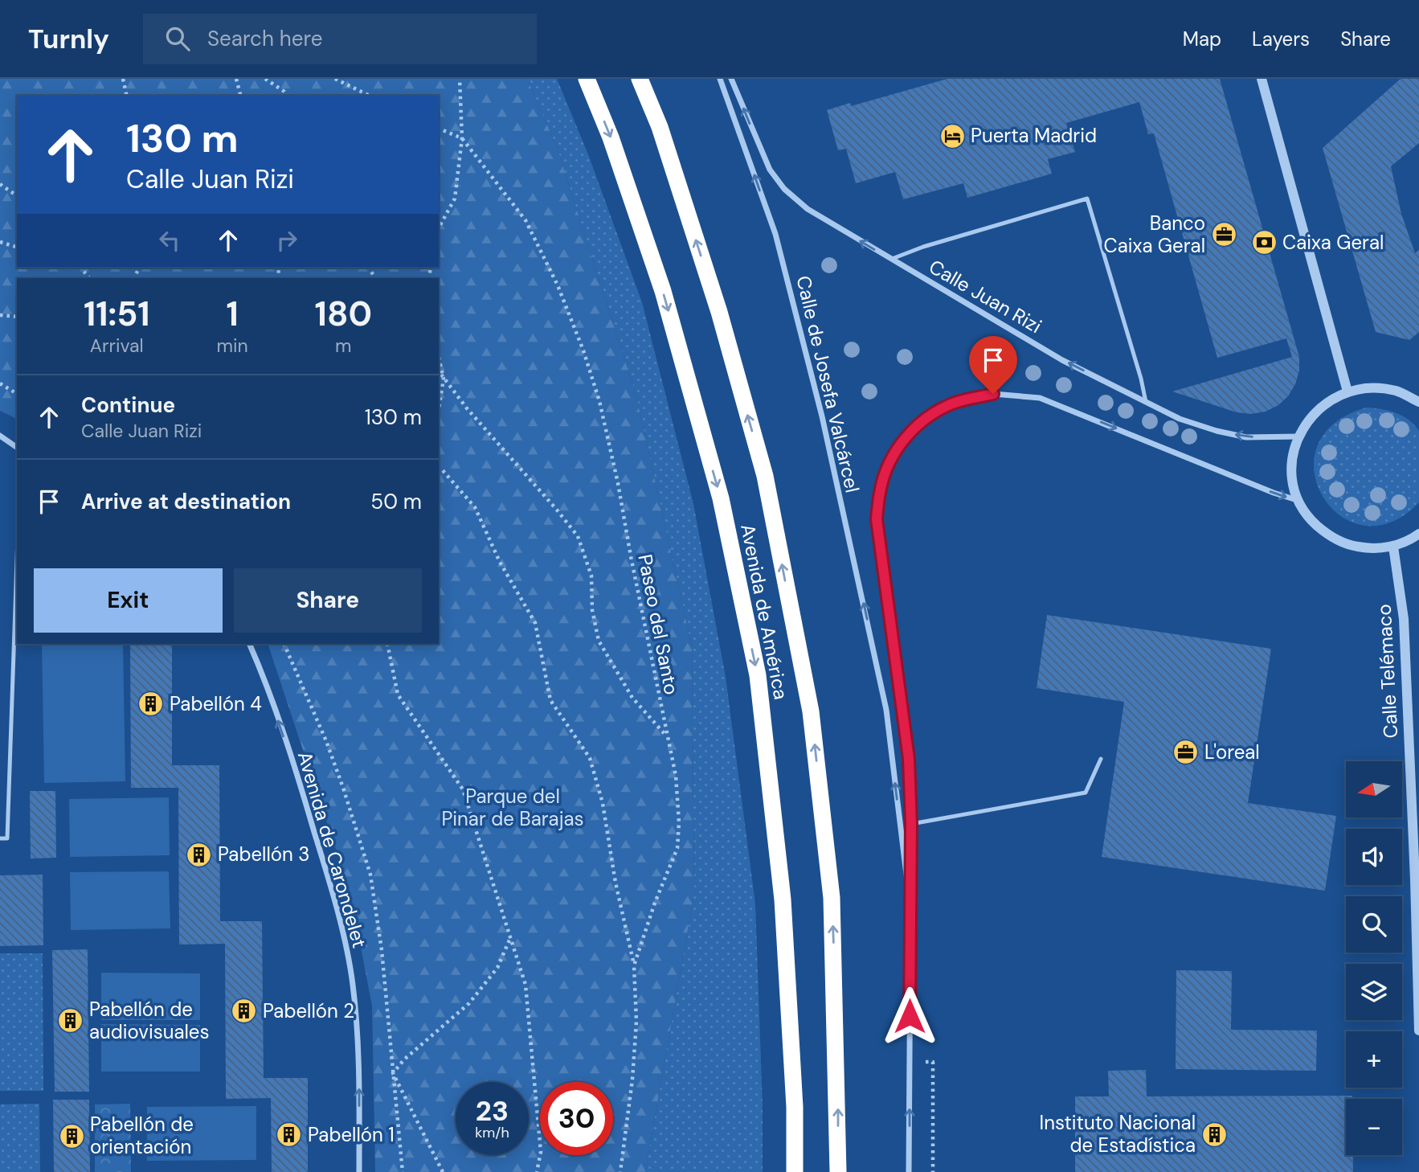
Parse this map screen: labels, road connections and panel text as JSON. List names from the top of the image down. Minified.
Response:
{"streets":{"highway":["Avenida de América"],"street":["Calle Juan Rizi","Calle de Josefa Valcárcel","Calle Telémaco","Avenida de Carondelet"],"path":["Paseo del Santo"]},"one_way":["Calle Juan Rizi","Avenida de Carondelet"],"parks":["Parque del Pinar de Barajas"],"places":{"hotel":["Puerta Madrid"],"office":["Banco Caixa Geral","L'oreal"],"bank":["Caixa Geral"],"building":["Pabellón 4","Pabellón 3","Pabellón 2","Pabellón de audiovisuales","Instituto Nacional de Estadística","Pabellón 1","Pabellón de orientación"]},"north":"left","page":{"header":"Turnly","search":"Search here","nav":["Map","Layers","Share"],"turn":["130 m","Calle Juan Rizi"],"eta":["11:51","Arrival","1","min","180","m"],"list":[{"name":"Continue","note":"Calle Juan Rizi","value":"130 m"},{"name":"Arrive at destination","value":"50 m"}],"buttons":["Exit","Share"],"map_buttons":["+","−"],"speed":"23 km/h","limit":"30"}}
